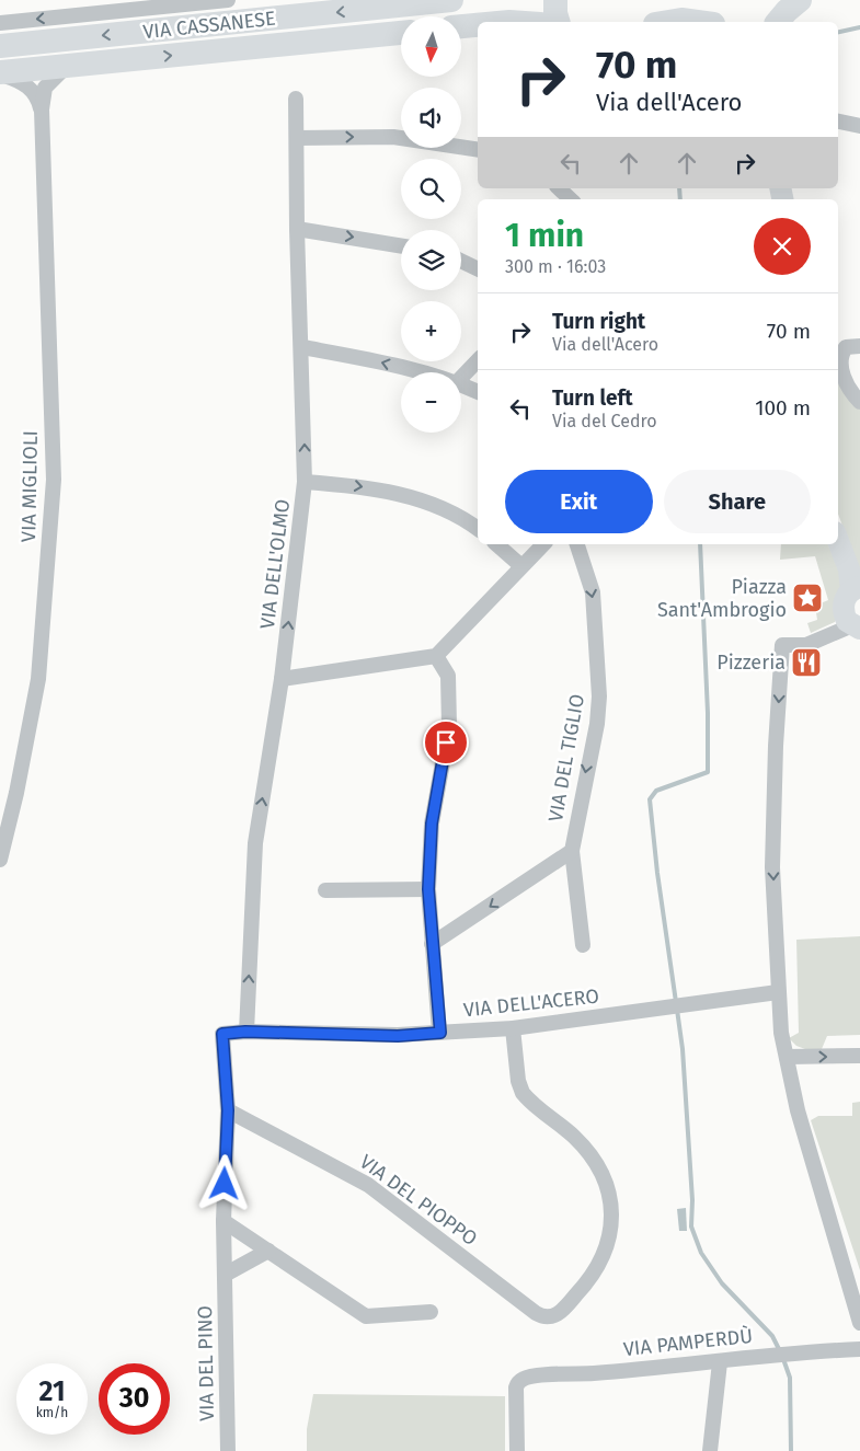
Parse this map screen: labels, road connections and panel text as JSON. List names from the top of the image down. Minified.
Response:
{"streets":{"main road":["VIA CASSANESE"],"street":["VIA MIGLIOLI","VIA DELL'OLMO","VIA DEL TIGLIO","VIA DELL'ACERO","VIA DEL PIOPPO","VIA PAMPERDÙ","VIA DEL PINO"]},"crossings":[["VIA DELL'OLMO","VIA DELL'ACERO"],["VIA DELL'ACERO","VIA DEL PIOPPO"],["VIA DELL'ACERO","VIA DEL PINO"],["VIA DEL PIOPPO","VIA DEL PINO"]],"one_way":["VIA DELL'OLMO"],"places":{"place":["Piazza Sant'Ambrogio"],"restaurant":["Pizzeria"]},"north":"bottom","page":{"map_buttons":["+","−"],"turn":["70 m","Via dell'Acero"],"heading":["1 min","300 m · 16:03"],"list":[{"name":"Turn right","note":"Via dell'Acero","value":"70 m"},{"name":"Turn left","note":"Via del Cedro","value":"100 m"}],"buttons":["Exit","Share"],"speed":"21 km/h","limit":"30"}}
